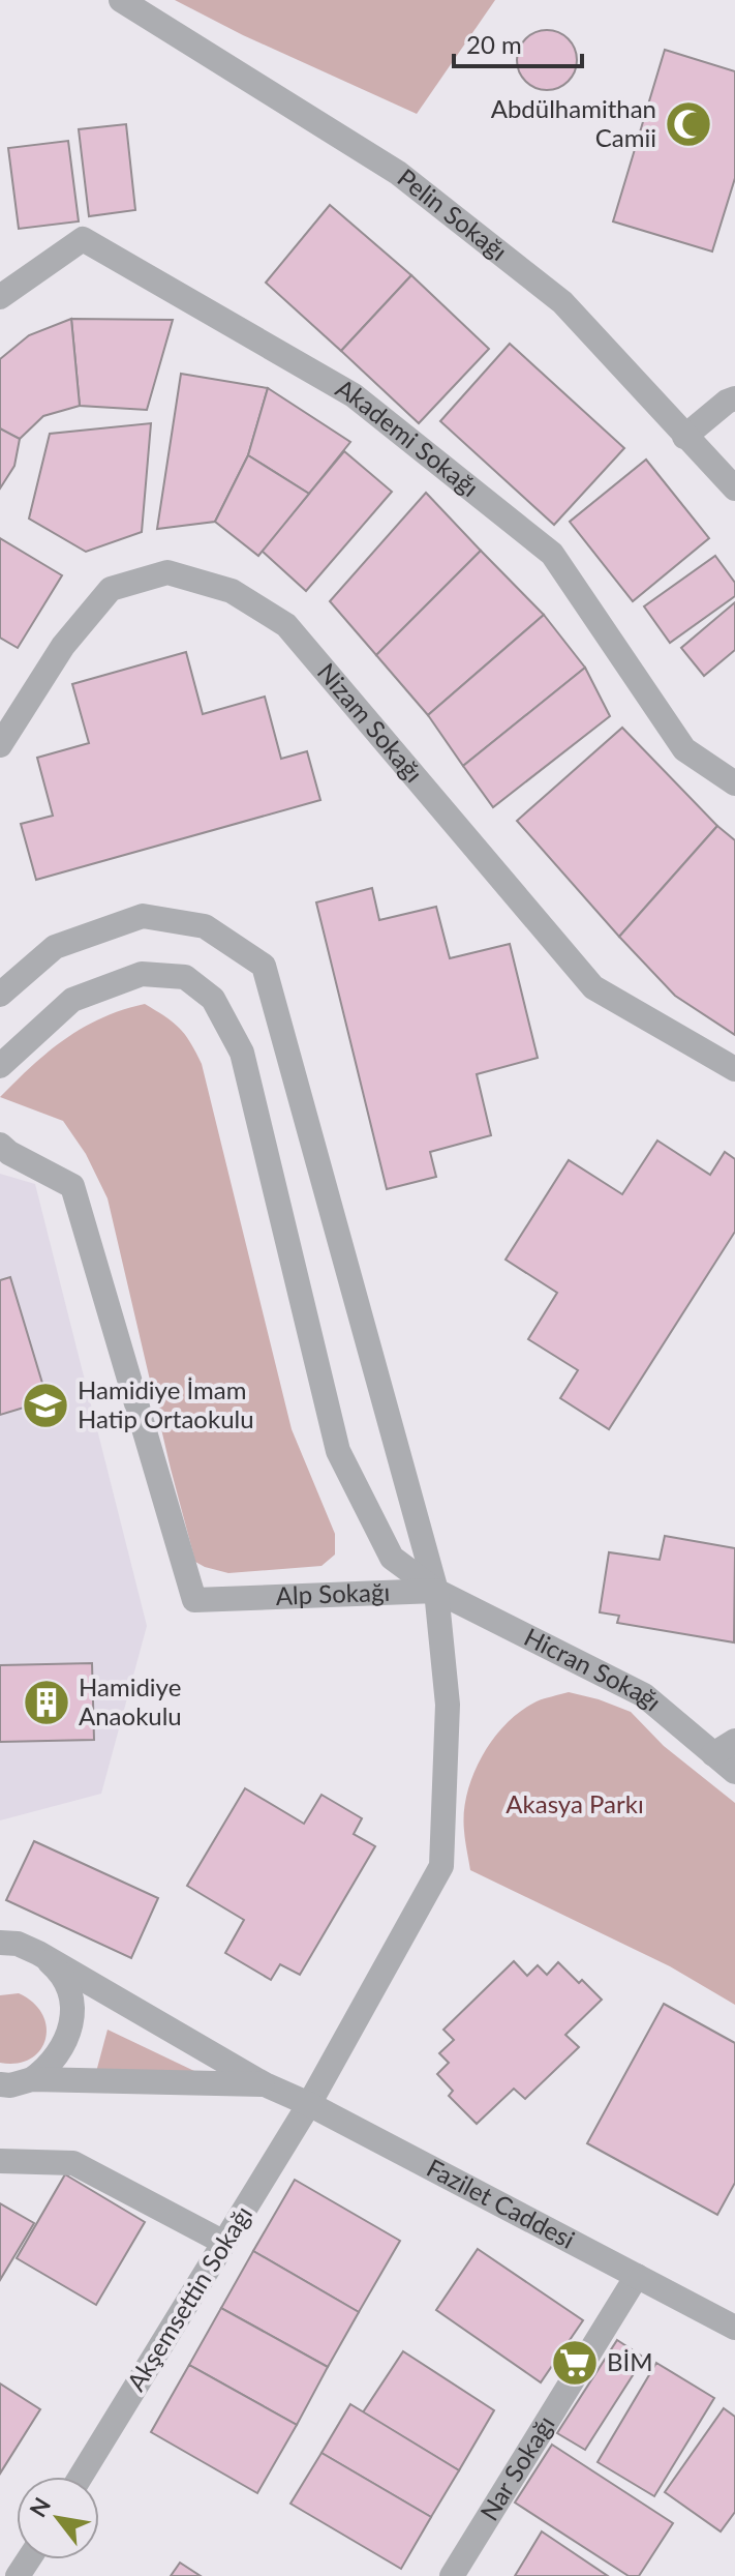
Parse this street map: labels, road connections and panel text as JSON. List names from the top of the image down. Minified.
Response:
{"streets":{"street":["Pelin Sokağı","Akademi Sokağı","Nizam Sokağı","Alp Sokağı","Hicran Sokağı","Fazilet Caddesi","Akşemsettin Sokağı","Nar Sokağı"]},"crossings":[["Alp Sokağı","Hicran Sokağı"],["Fazilet Caddesi","Akşemsettin Sokağı"],["Fazilet Caddesi","Nar Sokağı"]],"parks":["Akasya Parkı"],"places":{"mosque":["Abdülhamithan Camii"],"school or university":["Hamidiye İmam Hatip Ortaokulu"],"building":["Hamidiye Anaokulu"],"supermarket":["BİM"]},"scale_bar":"20 m","north":"top left"}
